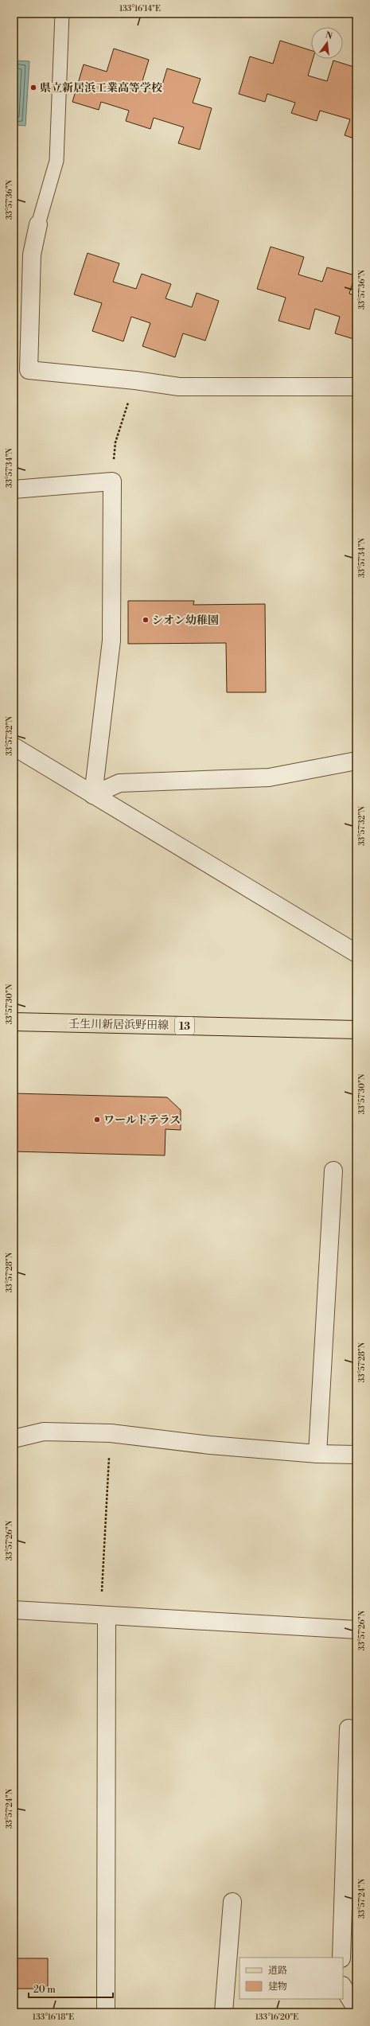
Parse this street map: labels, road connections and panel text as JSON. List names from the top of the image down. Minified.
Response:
{"streets":{"main road":["壬生川新居浜野田線","13"]},"places":["県立新居浜工業高等学校","シオン幼稚園","ワールドテラス"],"legend":["道路","建物"],"scale_bar":"20 m","north":"top","coordinates":["133°16'14\"E","33°57'36\"N","33°57'34\"N","33°57'32\"N","33°57'30\"N","33°57'28\"N","33°57'26\"N","33°57'24\"N","133°16'18\"E","133°16'20\"E"]}
